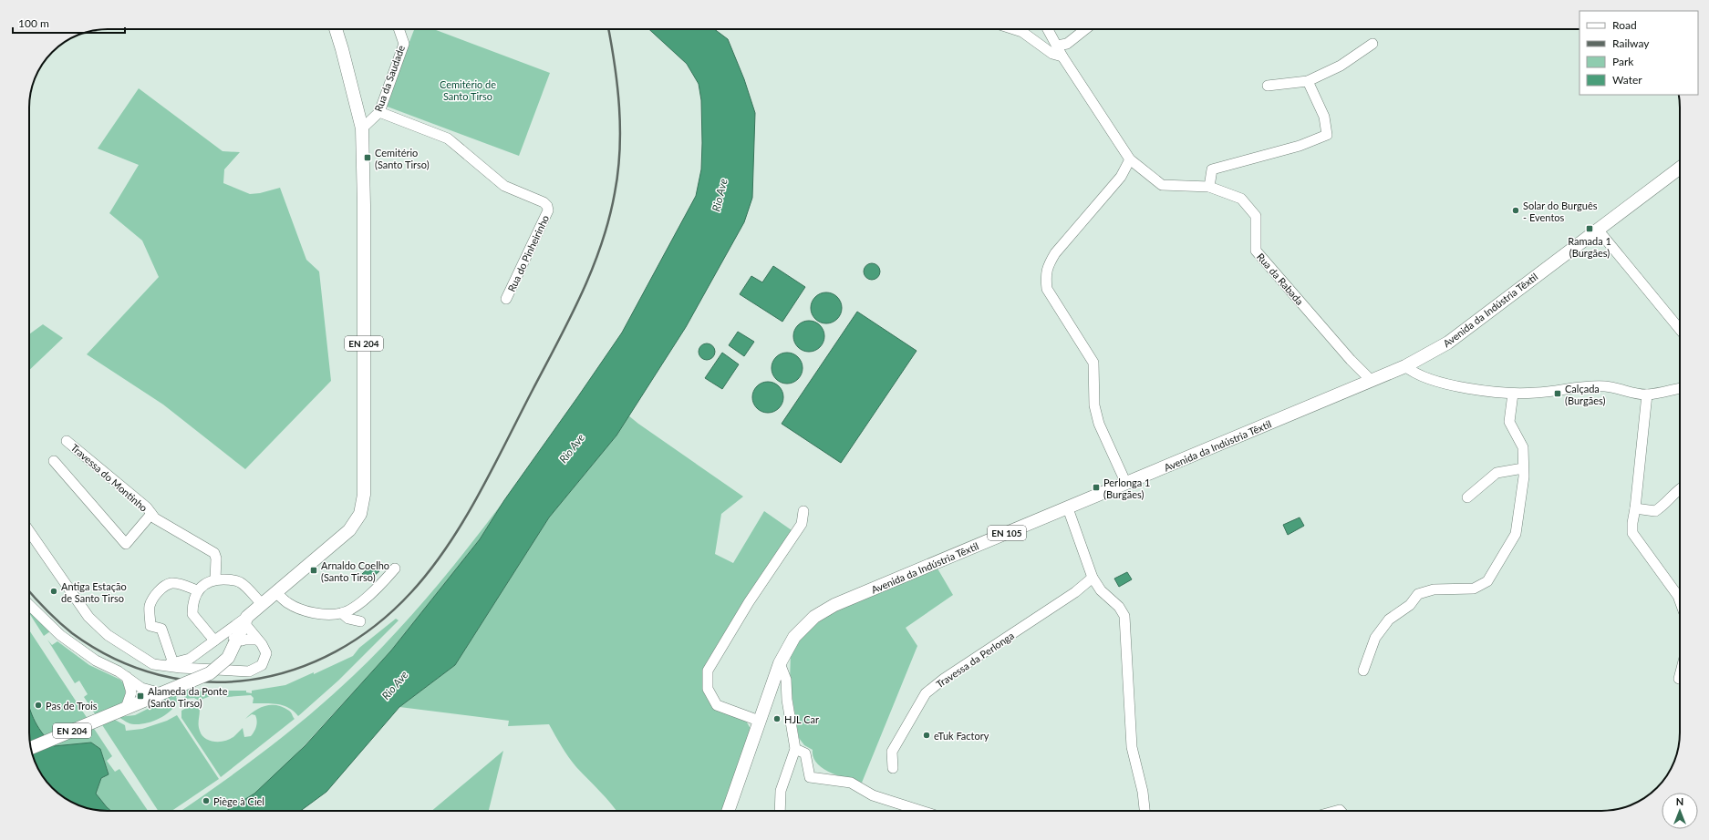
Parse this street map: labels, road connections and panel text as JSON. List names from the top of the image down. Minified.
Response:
{"streets":{"main road":["Avenida da Indústria Têxtil","EN 204","EN 105"],"street":["Rua da Saudade","Rua do Pinheirinho","Rua da Rabada","Travessa do Montinho","Travessa da Perlonga"]},"crossings":[["Rua da Saudade","Rua do Pinheirinho"],["Rua da Saudade","EN 204"],["Rua da Rabada","Avenida da Indústria Têxtil"],["EN 204","Travessa do Montinho"]],"water":["Rio Ave"],"parks":["Cemitério de Santo Tirso"],"places":{"transit":["Cemitério (Santo Tirso)","Ramada 1 (Burgães)","Calçada (Burgães)","Perlonga 1 (Burgães)","Arnaldo Coelho (Santo Tirso)","Alameda da Ponte (Santo Tirso)"],"other":["Solar do Burguês - Eventos","Antiga Estação de Santo Tirso","Pas de Trois","HJL Car","eTuk Factory","Piège à Ciel"]},"legend":["Road","Railway","Park","Water"],"scale_bar":"100 m","north":"top"}
